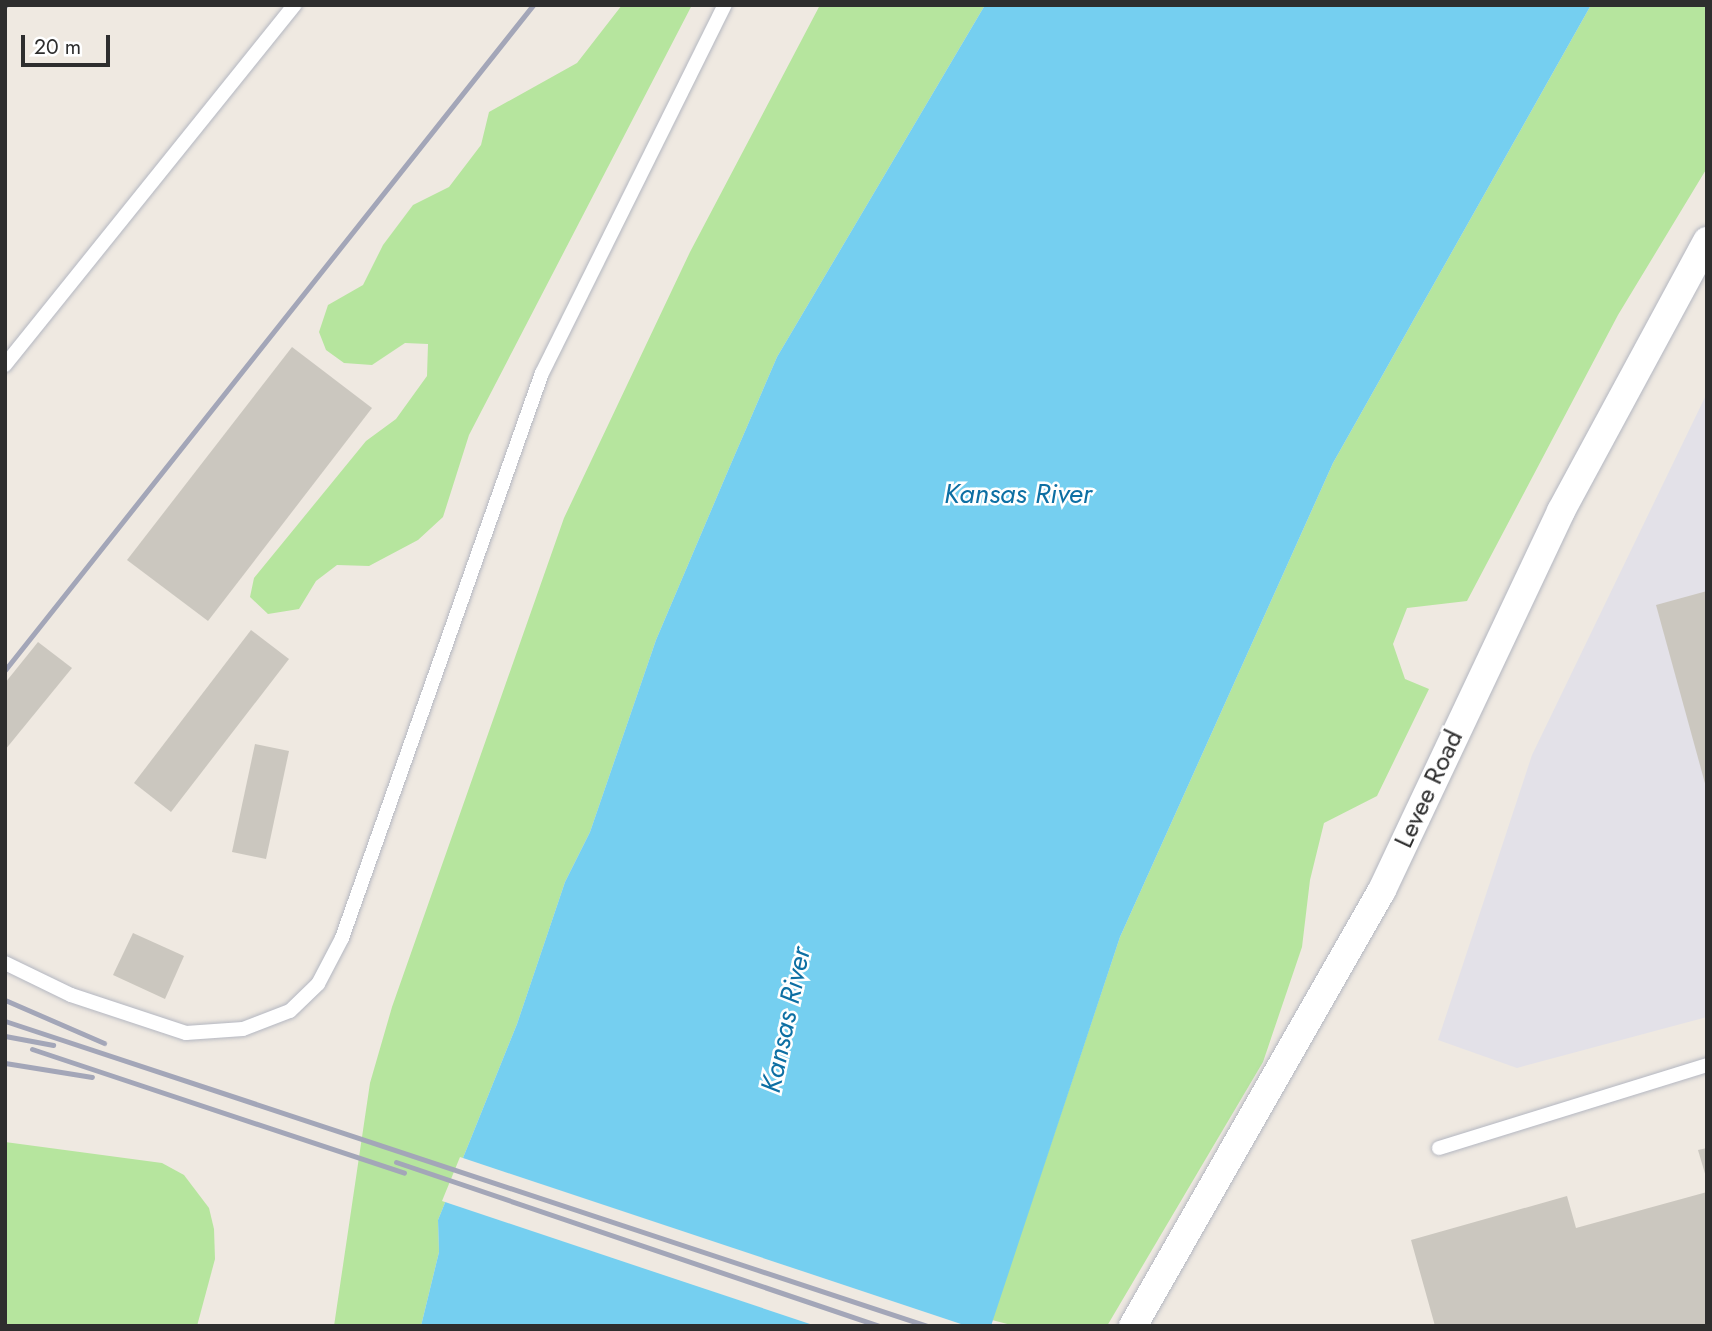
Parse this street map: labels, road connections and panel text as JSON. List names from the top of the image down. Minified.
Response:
{"streets":{"street":["Levee Road"]},"water":["Kansas River"],"scale_bar":"20 m"}
